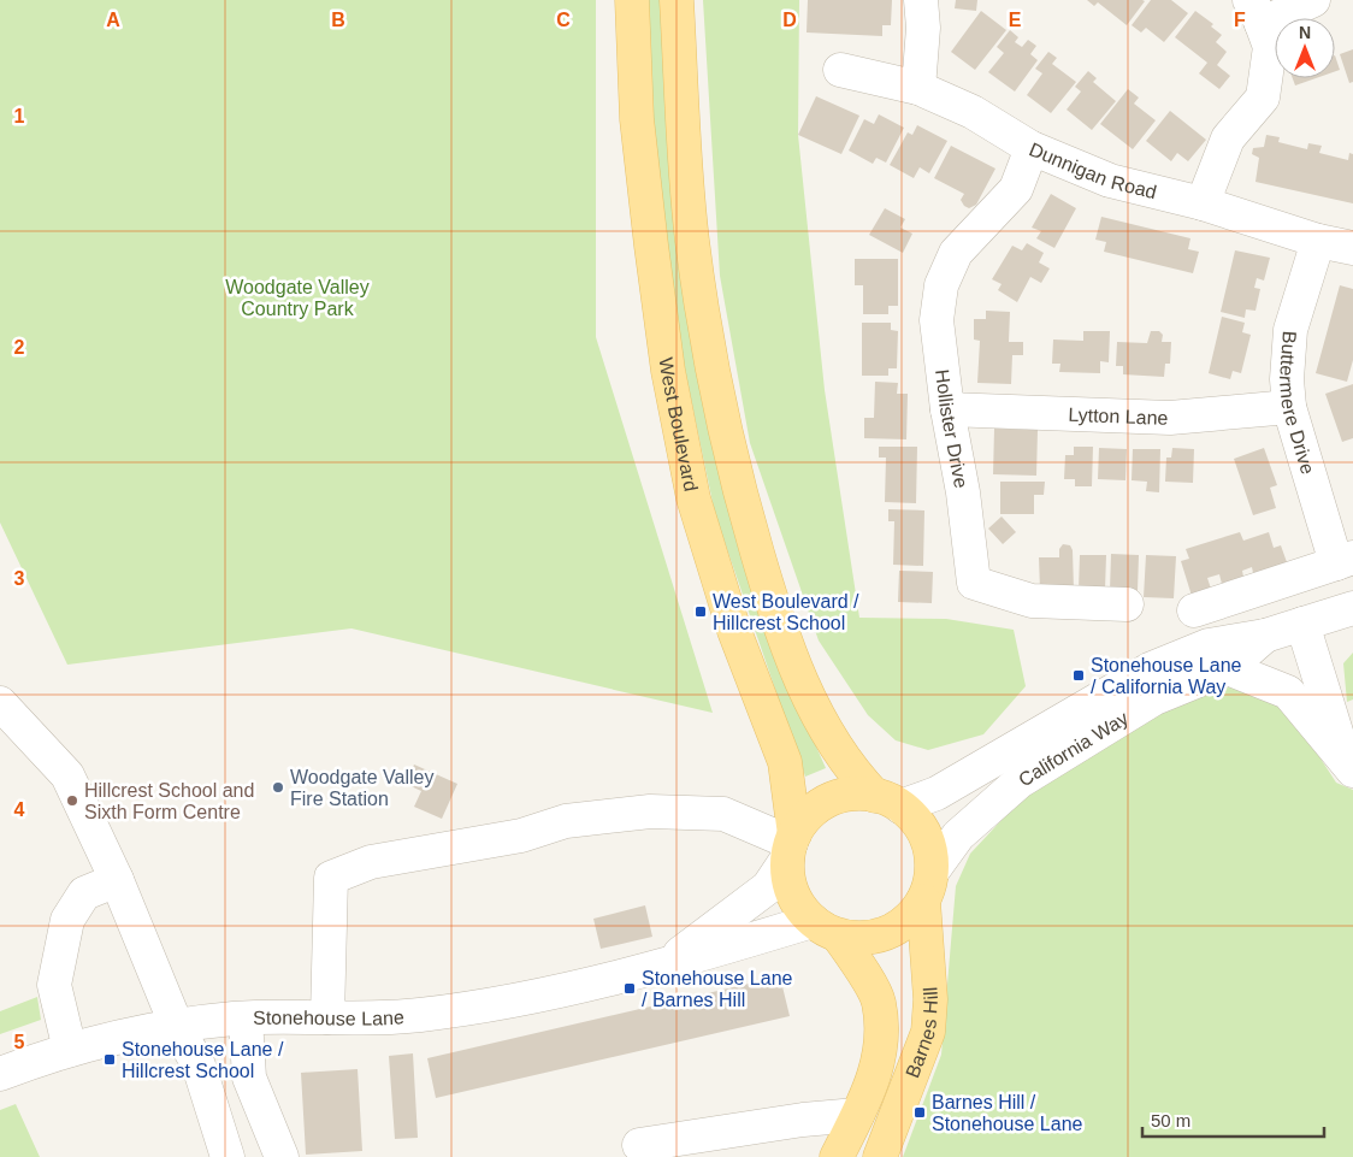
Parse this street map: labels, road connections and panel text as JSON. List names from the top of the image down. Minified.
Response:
{"streets":{"main road":["West Boulevard","Barnes Hill"],"street":["Dunnigan Road","Buttermere Drive","Lytton Lane","Hollister Drive","California Way","Stonehouse Lane"]},"crossings":[["Dunnigan Road","Buttermere Drive"],["Dunnigan Road","Hollister Drive"],["Buttermere Drive","Lytton Lane"],["Lytton Lane","Hollister Drive"],["West Boulevard","California Way"],["West Boulevard","Stonehouse Lane"],["West Boulevard","Barnes Hill"],["California Way","Stonehouse Lane"],["California Way","Barnes Hill"],["Stonehouse Lane","Barnes Hill"]],"parks":["Woodgate Valley Country Park"],"places":{"transit":["West Boulevard / Hillcrest School","Stonehouse Lane / California Way","Stonehouse Lane / Barnes Hill","Stonehouse Lane / Hillcrest School","Barnes Hill / Stonehouse Lane"],"other":["Woodgate Valley Fire Station","Hillcrest School and Sixth Form Centre"]},"scale_bar":"50 m","north":"top","grid":{"columns":["A","B","C","D","E","F"],"rows":["1","2","3","4","5"]}}
